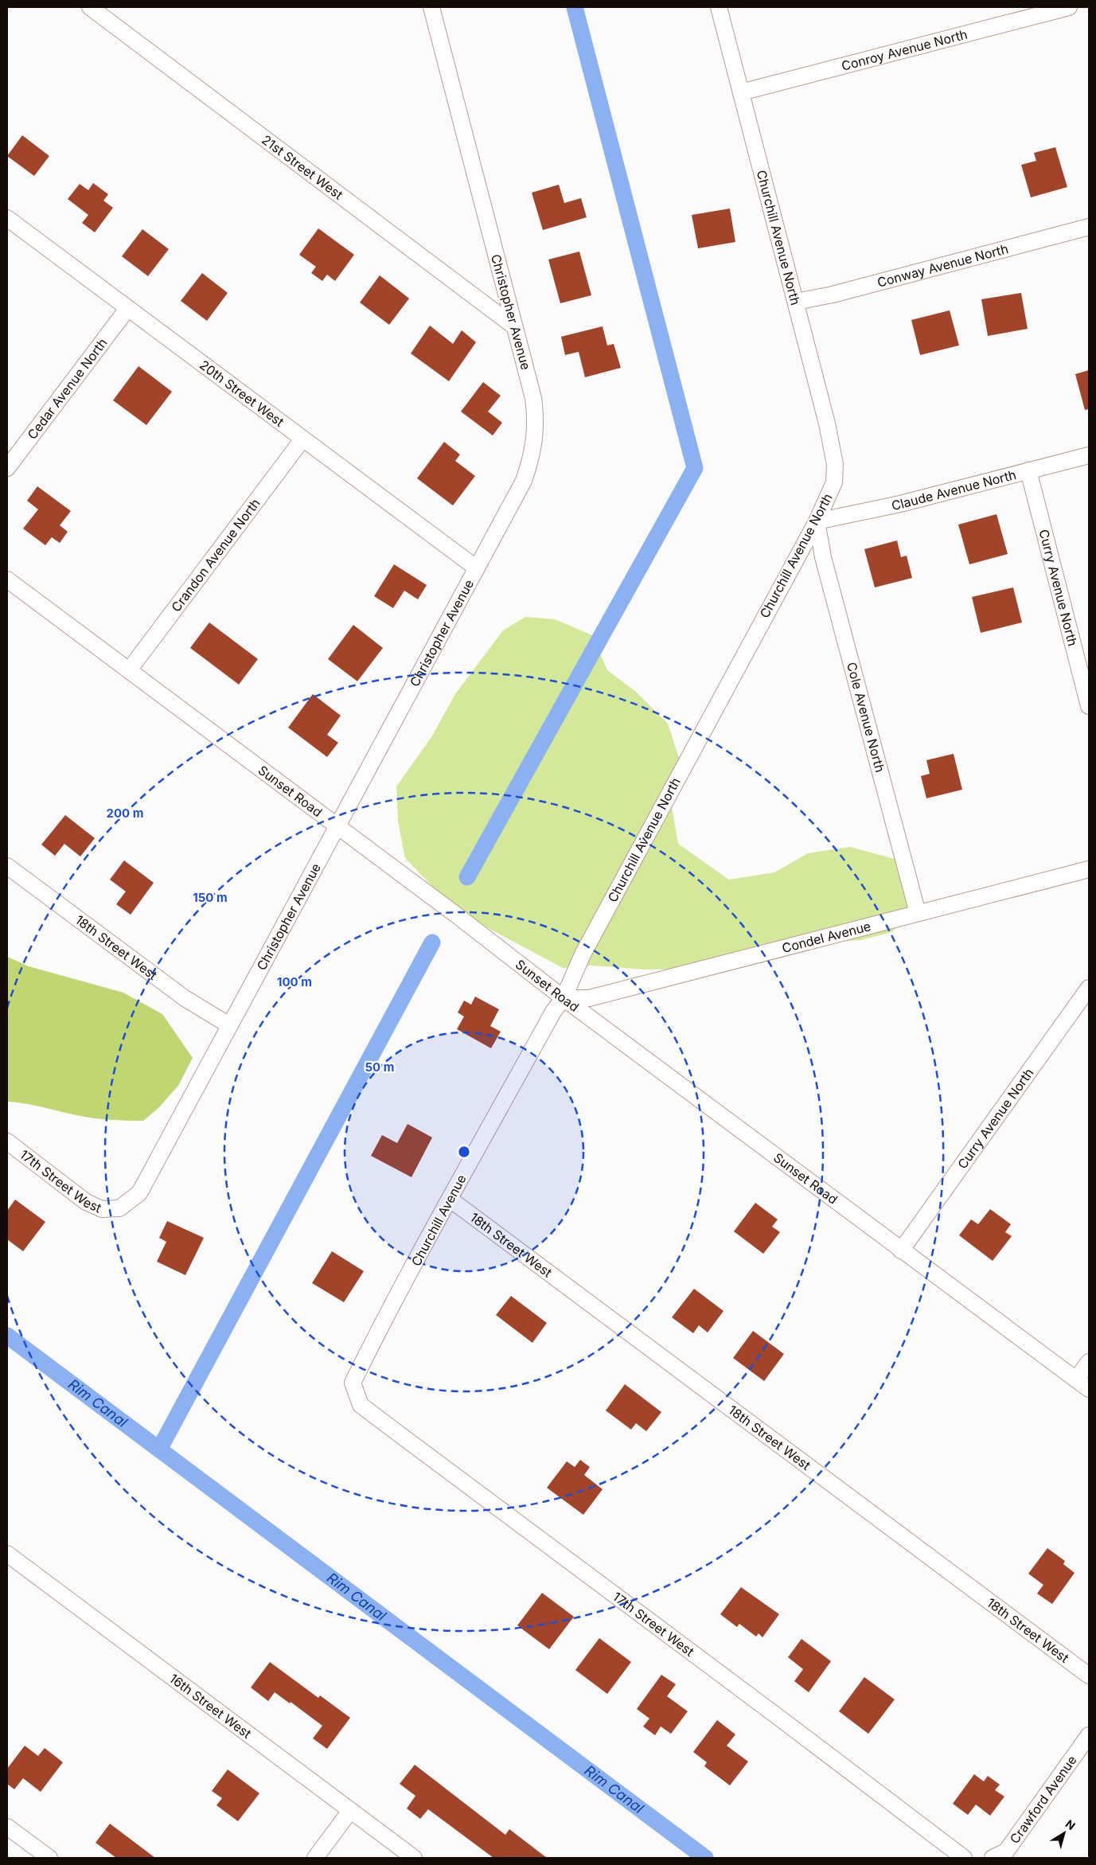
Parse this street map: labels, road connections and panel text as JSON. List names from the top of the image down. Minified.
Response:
{"streets":{"street":["Conroy Avenue North","21st Street West","Churchill Avenue North","Conway Avenue North","Christopher Avenue","Cedar Avenue North","20th Street West","Claude Avenue North","Crandon Avenue North","Curry Avenue North","Cole Avenue North","Sunset Road","Condel Avenue","18th Street West","17th Street West","Churchill Avenue","16th Street West","Crawford Avenue"]},"crossings":[["Conroy Avenue North","Churchill Avenue North"],["21st Street West","Christopher Avenue"],["Churchill Avenue North","Conway Avenue North"],["Churchill Avenue North","Claude Avenue North"],["Churchill Avenue North","Cole Avenue North"],["Churchill Avenue North","Sunset Road"],["Churchill Avenue North","Condel Avenue"],["Churchill Avenue North","Churchill Avenue"],["Christopher Avenue","20th Street West"],["Christopher Avenue","Sunset Road"],["Christopher Avenue","18th Street West"],["Christopher Avenue","17th Street West"],["Cedar Avenue North","20th Street West"],["20th Street West","Crandon Avenue North"],["Claude Avenue North","Curry Avenue North"],["Claude Avenue North","Cole Avenue North"],["Crandon Avenue North","Sunset Road"],["Curry Avenue North","Sunset Road"],["Cole Avenue North","Condel Avenue"],["Sunset Road","Condel Avenue"],["Sunset Road","Churchill Avenue"],["Condel Avenue","Churchill Avenue"],["18th Street West","Churchill Avenue"],["17th Street West","Churchill Avenue"]],"water":["Rim Canal"],"north":"top right","rings":["200 m","150 m","100 m","50 m"]}
